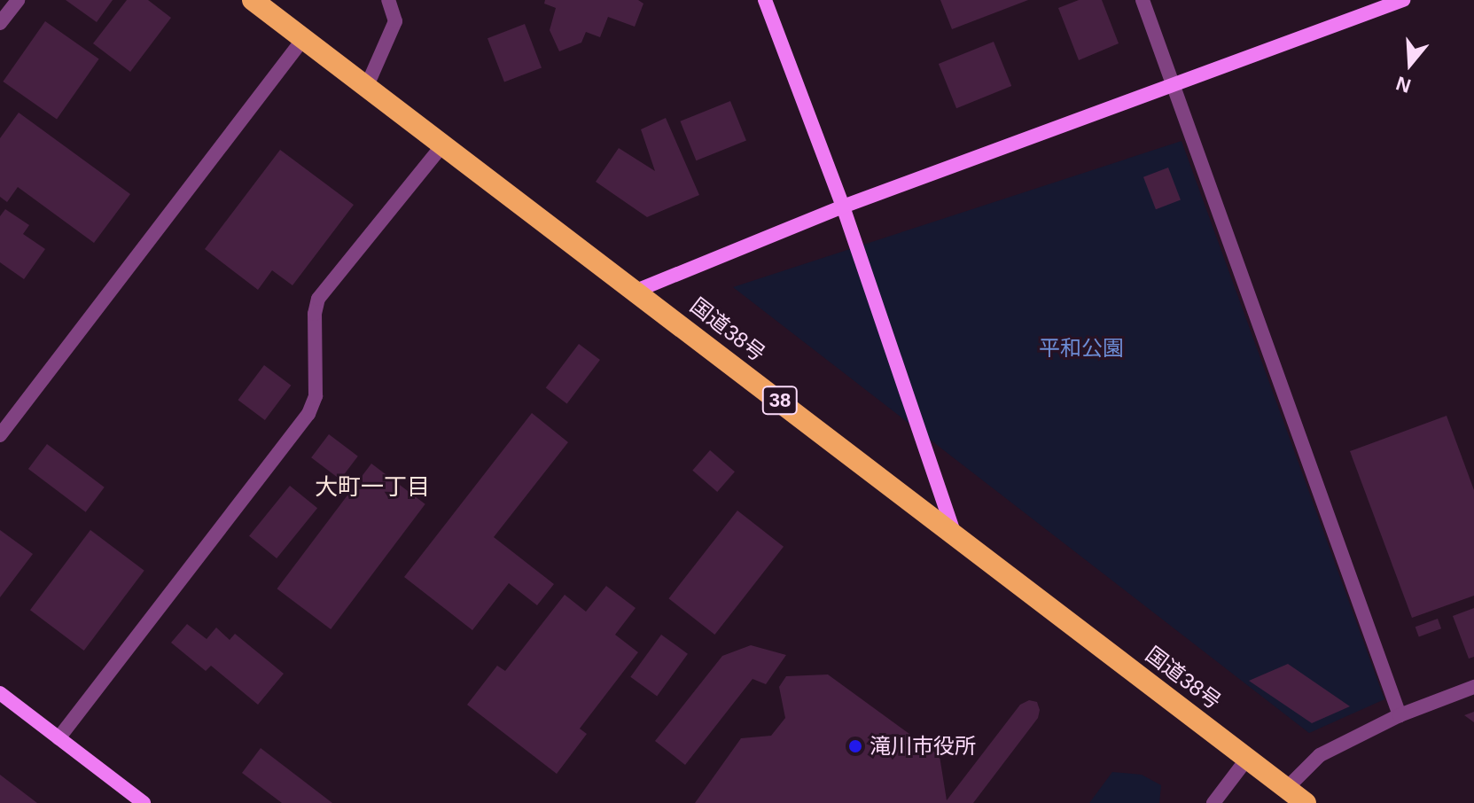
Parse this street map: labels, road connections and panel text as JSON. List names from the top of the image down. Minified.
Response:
{"streets":{"highway":["国道38号","38"]},"districts":["大町一丁目"],"parks":["平和公園"],"places":["滝川市役所"],"north":"bottom"}
